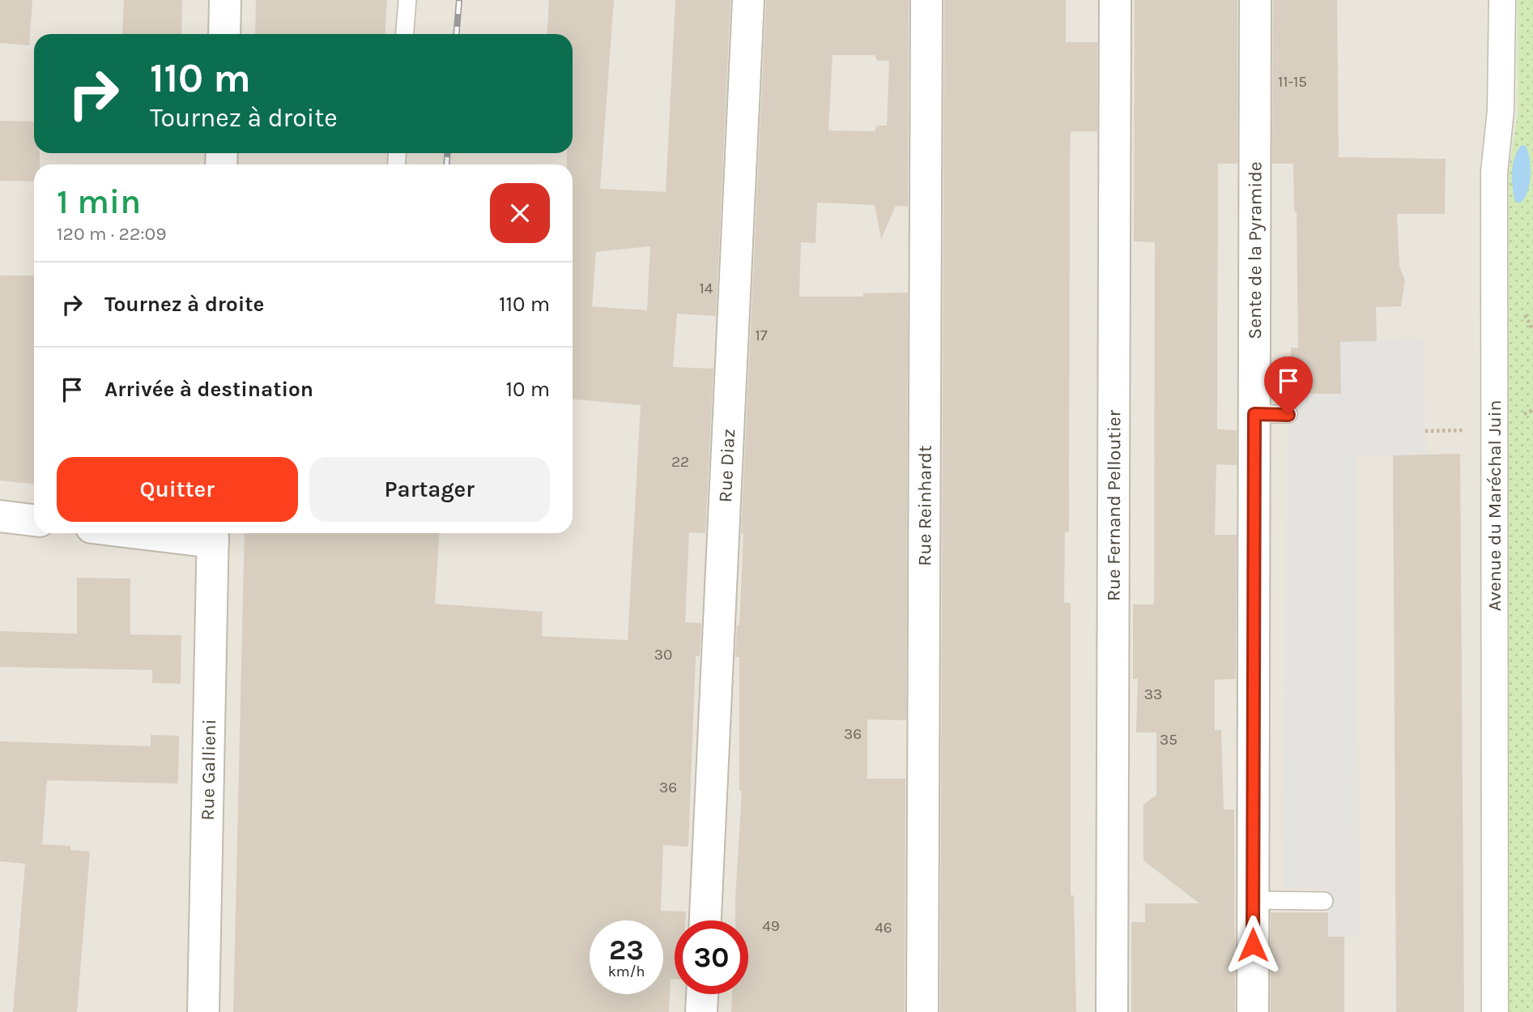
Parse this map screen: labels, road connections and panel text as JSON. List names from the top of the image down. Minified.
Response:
{"streets":{"street":["Sente de la Pyramide","Rue Diaz","Rue Reinhardt","Rue Fernand Pelloutier","Avenue du Maréchal Juin","Rue Gallieni"]},"house_numbers":["11-15","14","17","22","30","33","36","35","36","49","46"],"page":{"turn":["110 m","Tournez à droite"],"heading":["1 min","120 m · 22:09"],"list":[{"name":"Tournez à droite","value":"110 m"},{"name":"Arrivée à destination","value":"10 m"}],"buttons":["Quitter","Partager"],"speed":"23 km/h","limit":"30"}}
